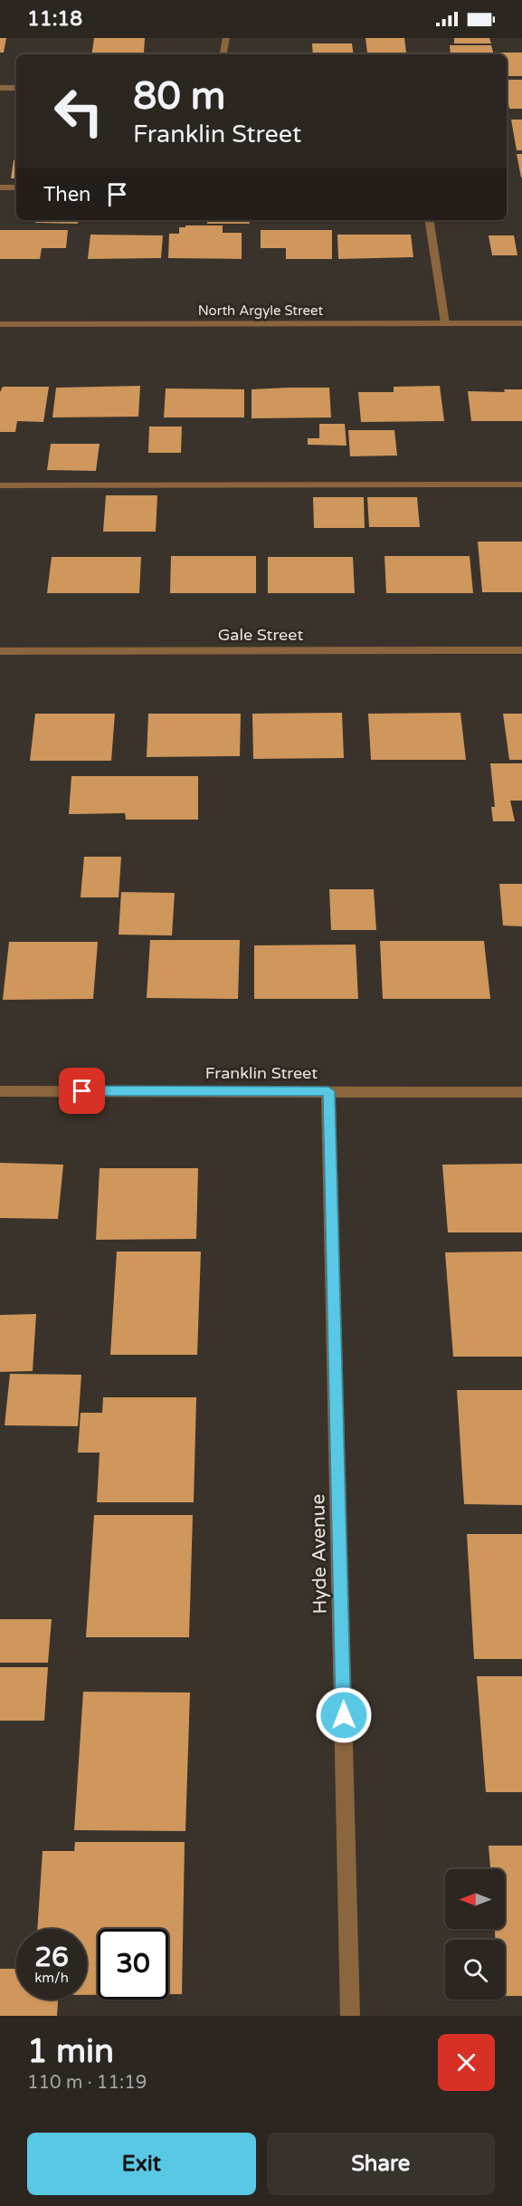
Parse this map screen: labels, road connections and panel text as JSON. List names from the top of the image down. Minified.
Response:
{"streets":{"street":["North Argyle Street","Gale Street","Franklin Street","Hyde Avenue"]},"crossings":[["Franklin Street","Hyde Avenue"]],"north":"left","page":{"status":"11:18","turn":["80 m","Franklin Street"],"then":"Then","speed":"26 km/h","limit":"30","heading":["1 min","110 m · 11:19"],"buttons":["Exit","Share"]}}
